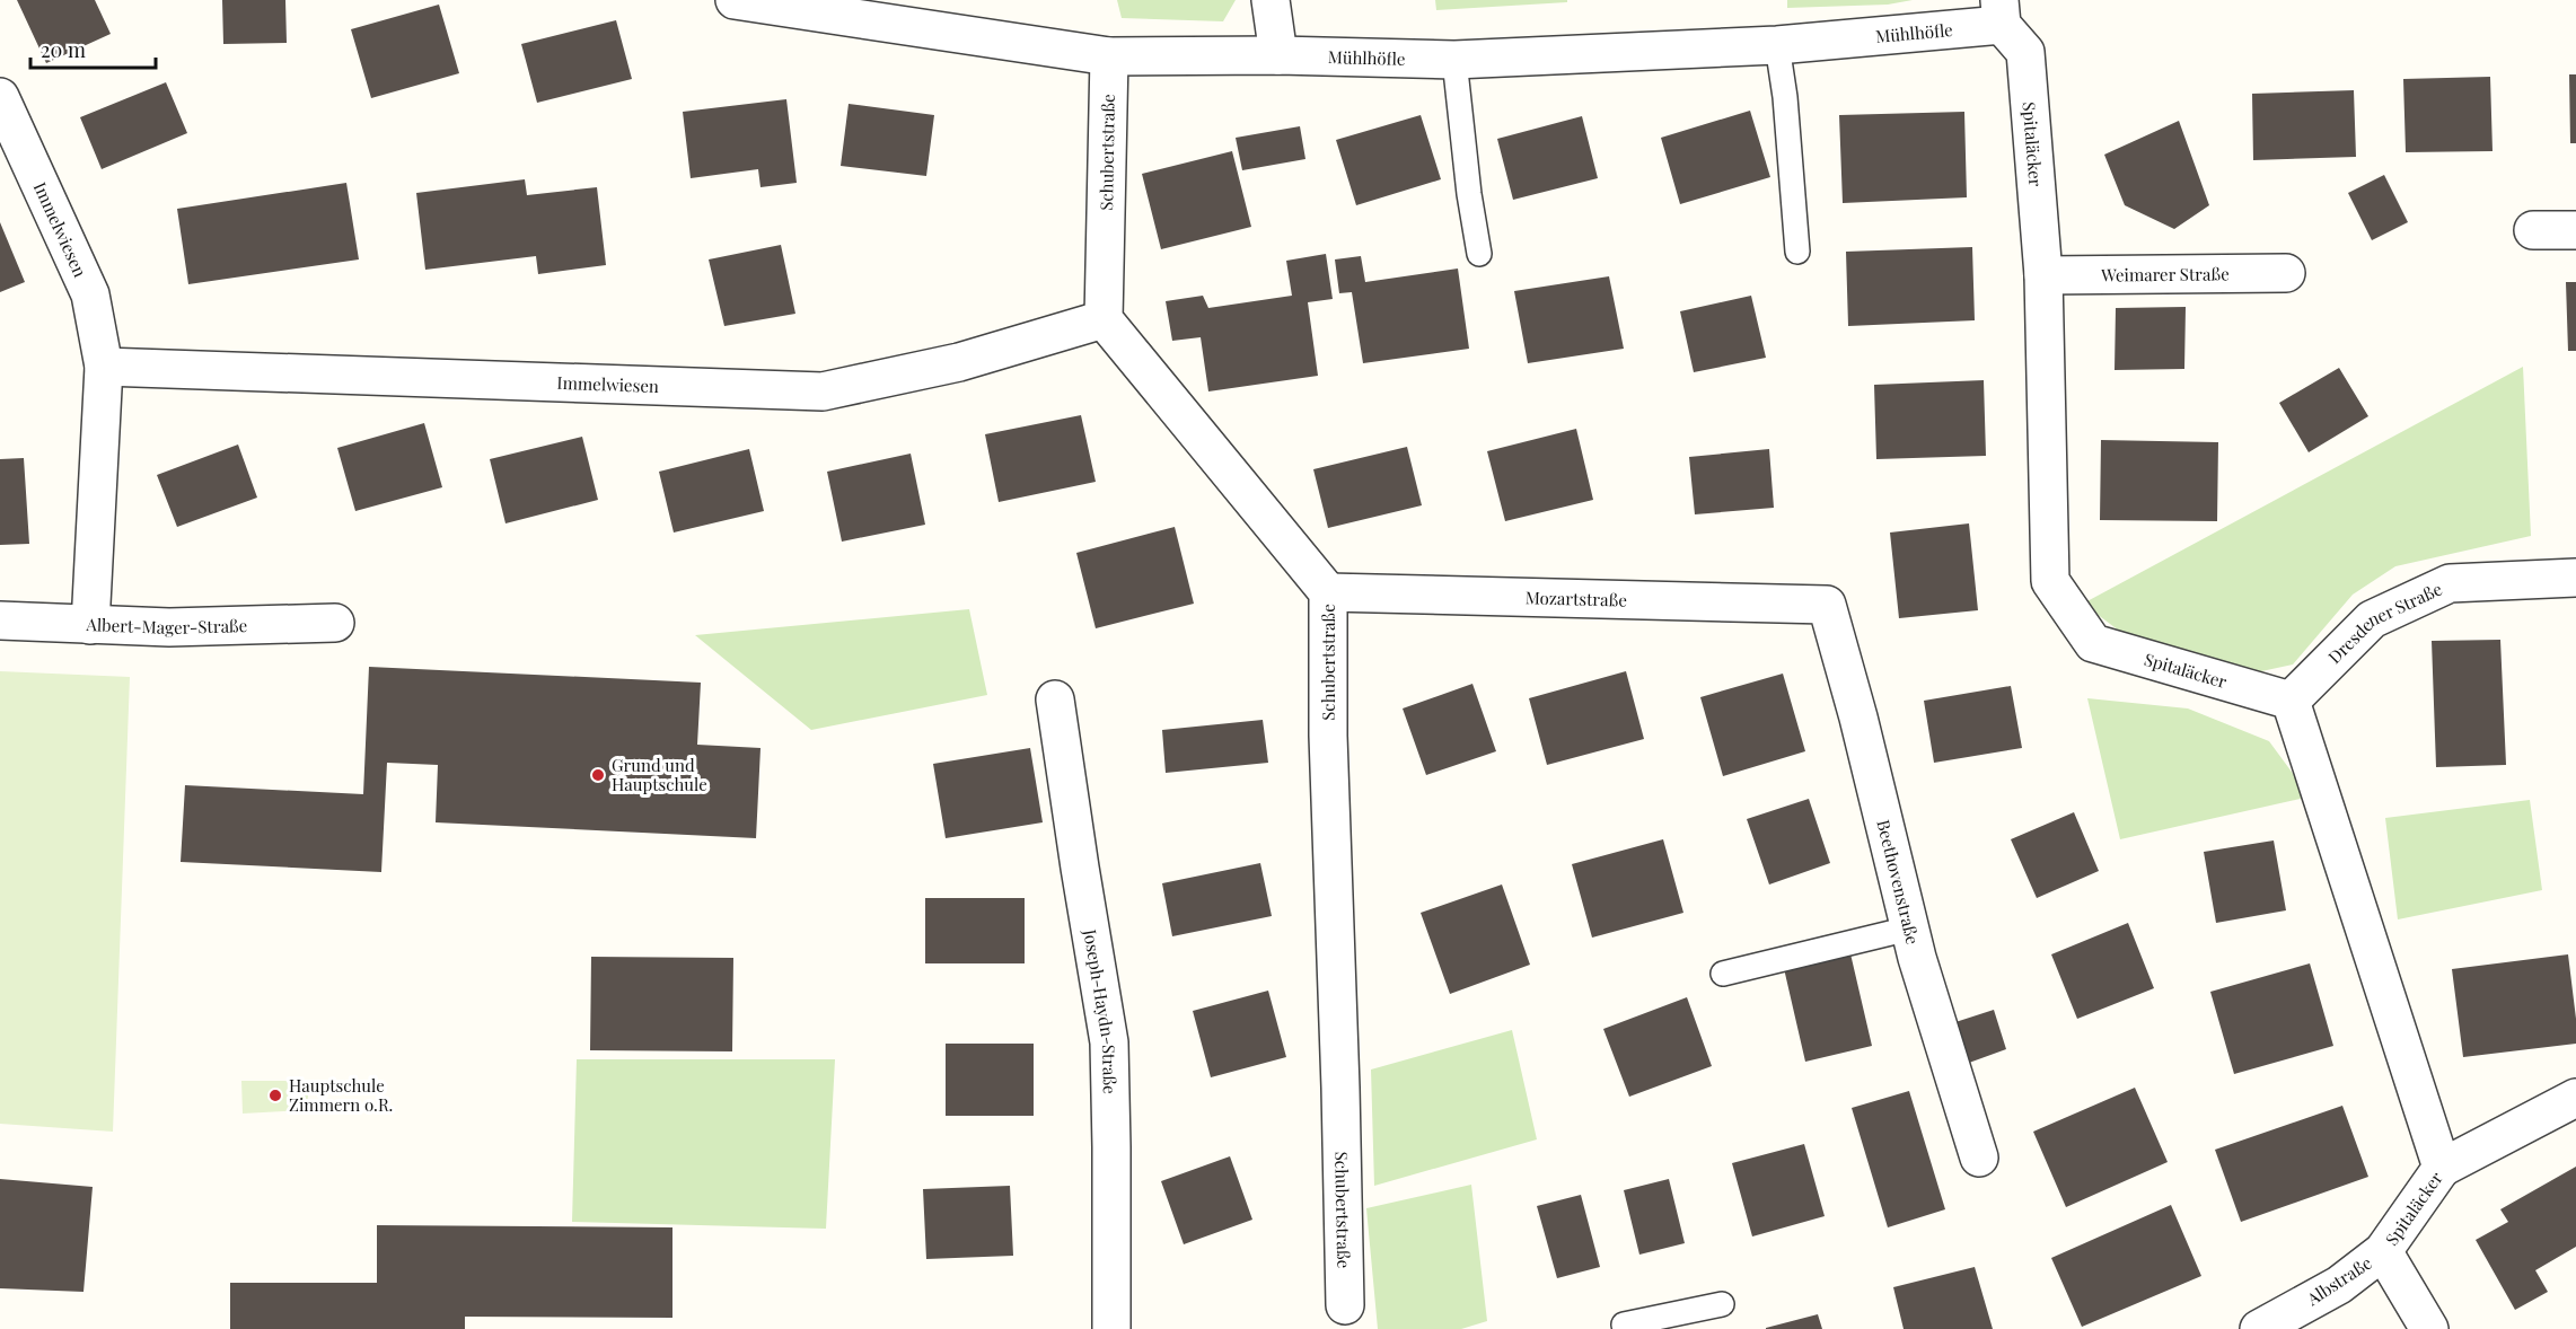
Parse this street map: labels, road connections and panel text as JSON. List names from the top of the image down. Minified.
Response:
{"streets":{"street":["Mühlhöfle","Spitaläcker","Schubertstraße","Immelwiesen","Weimarer Straße","Mozartstraße","Albert-Mager-Straße","Dresdener Straße","Beethovenstraße","Joseph-Haydn-Straße","Albstraße"]},"crossings":[["Mühlhöfle","Spitaläcker"],["Mühlhöfle","Schubertstraße"],["Spitaläcker","Weimarer Straße"],["Spitaläcker","Dresdener Straße"],["Spitaläcker","Albstraße"],["Schubertstraße","Immelwiesen"],["Schubertstraße","Mozartstraße"],["Immelwiesen","Albert-Mager-Straße"],["Mozartstraße","Beethovenstraße"]],"places":["Grund und Hauptschule","Hauptschule Zimmern o.R."],"scale_bar":"20 m"}
